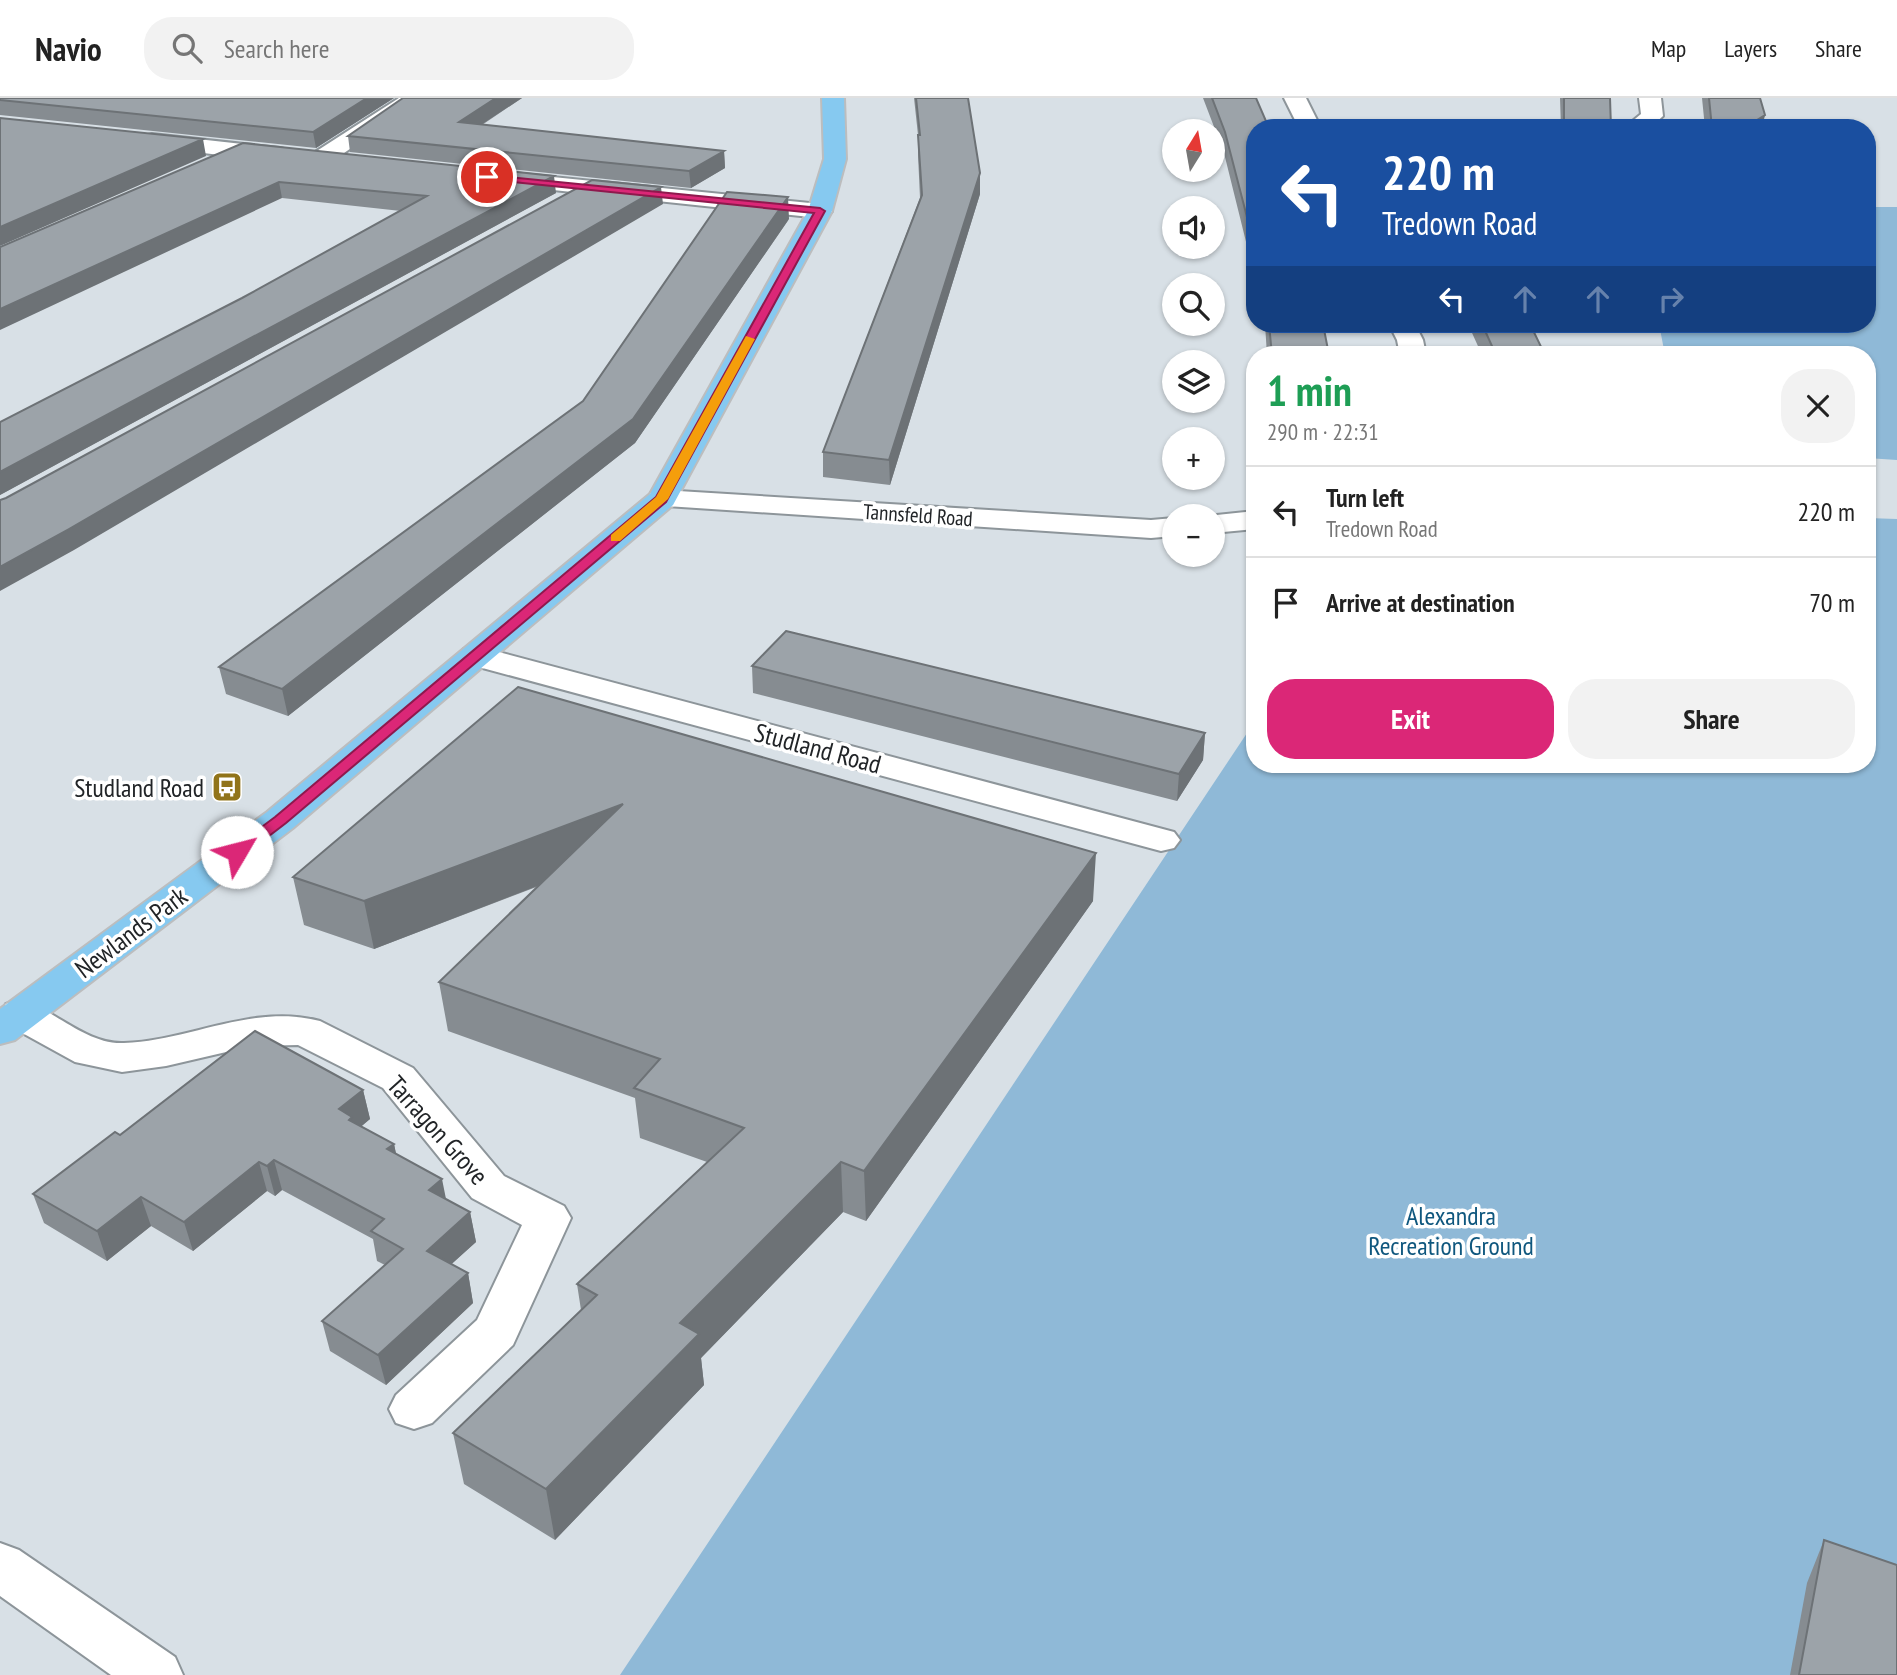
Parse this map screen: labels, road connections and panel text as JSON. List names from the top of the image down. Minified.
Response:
{"streets":{"main road":["Newlands Park"],"street":["Tannsfeld Road","Studland Road","Tarragon Grove"]},"crossings":[["Tannsfeld Road","Newlands Park"],["Studland Road","Newlands Park"],["Newlands Park","Tarragon Grove"]],"parks":["Alexandra Recreation Ground"],"places":{"bus stop":["Studland Road"]},"north":"top","page":{"header":"Navio","search":"Search here","nav":["Map","Layers","Share"],"map_buttons":["+","−"],"turn":["220 m","Tredown Road"],"heading":["1 min","290 m · 22:31"],"list":[{"name":"Turn left","note":"Tredown Road","value":"220 m"},{"name":"Arrive at destination","value":"70 m"}],"buttons":["Exit","Share"]}}
